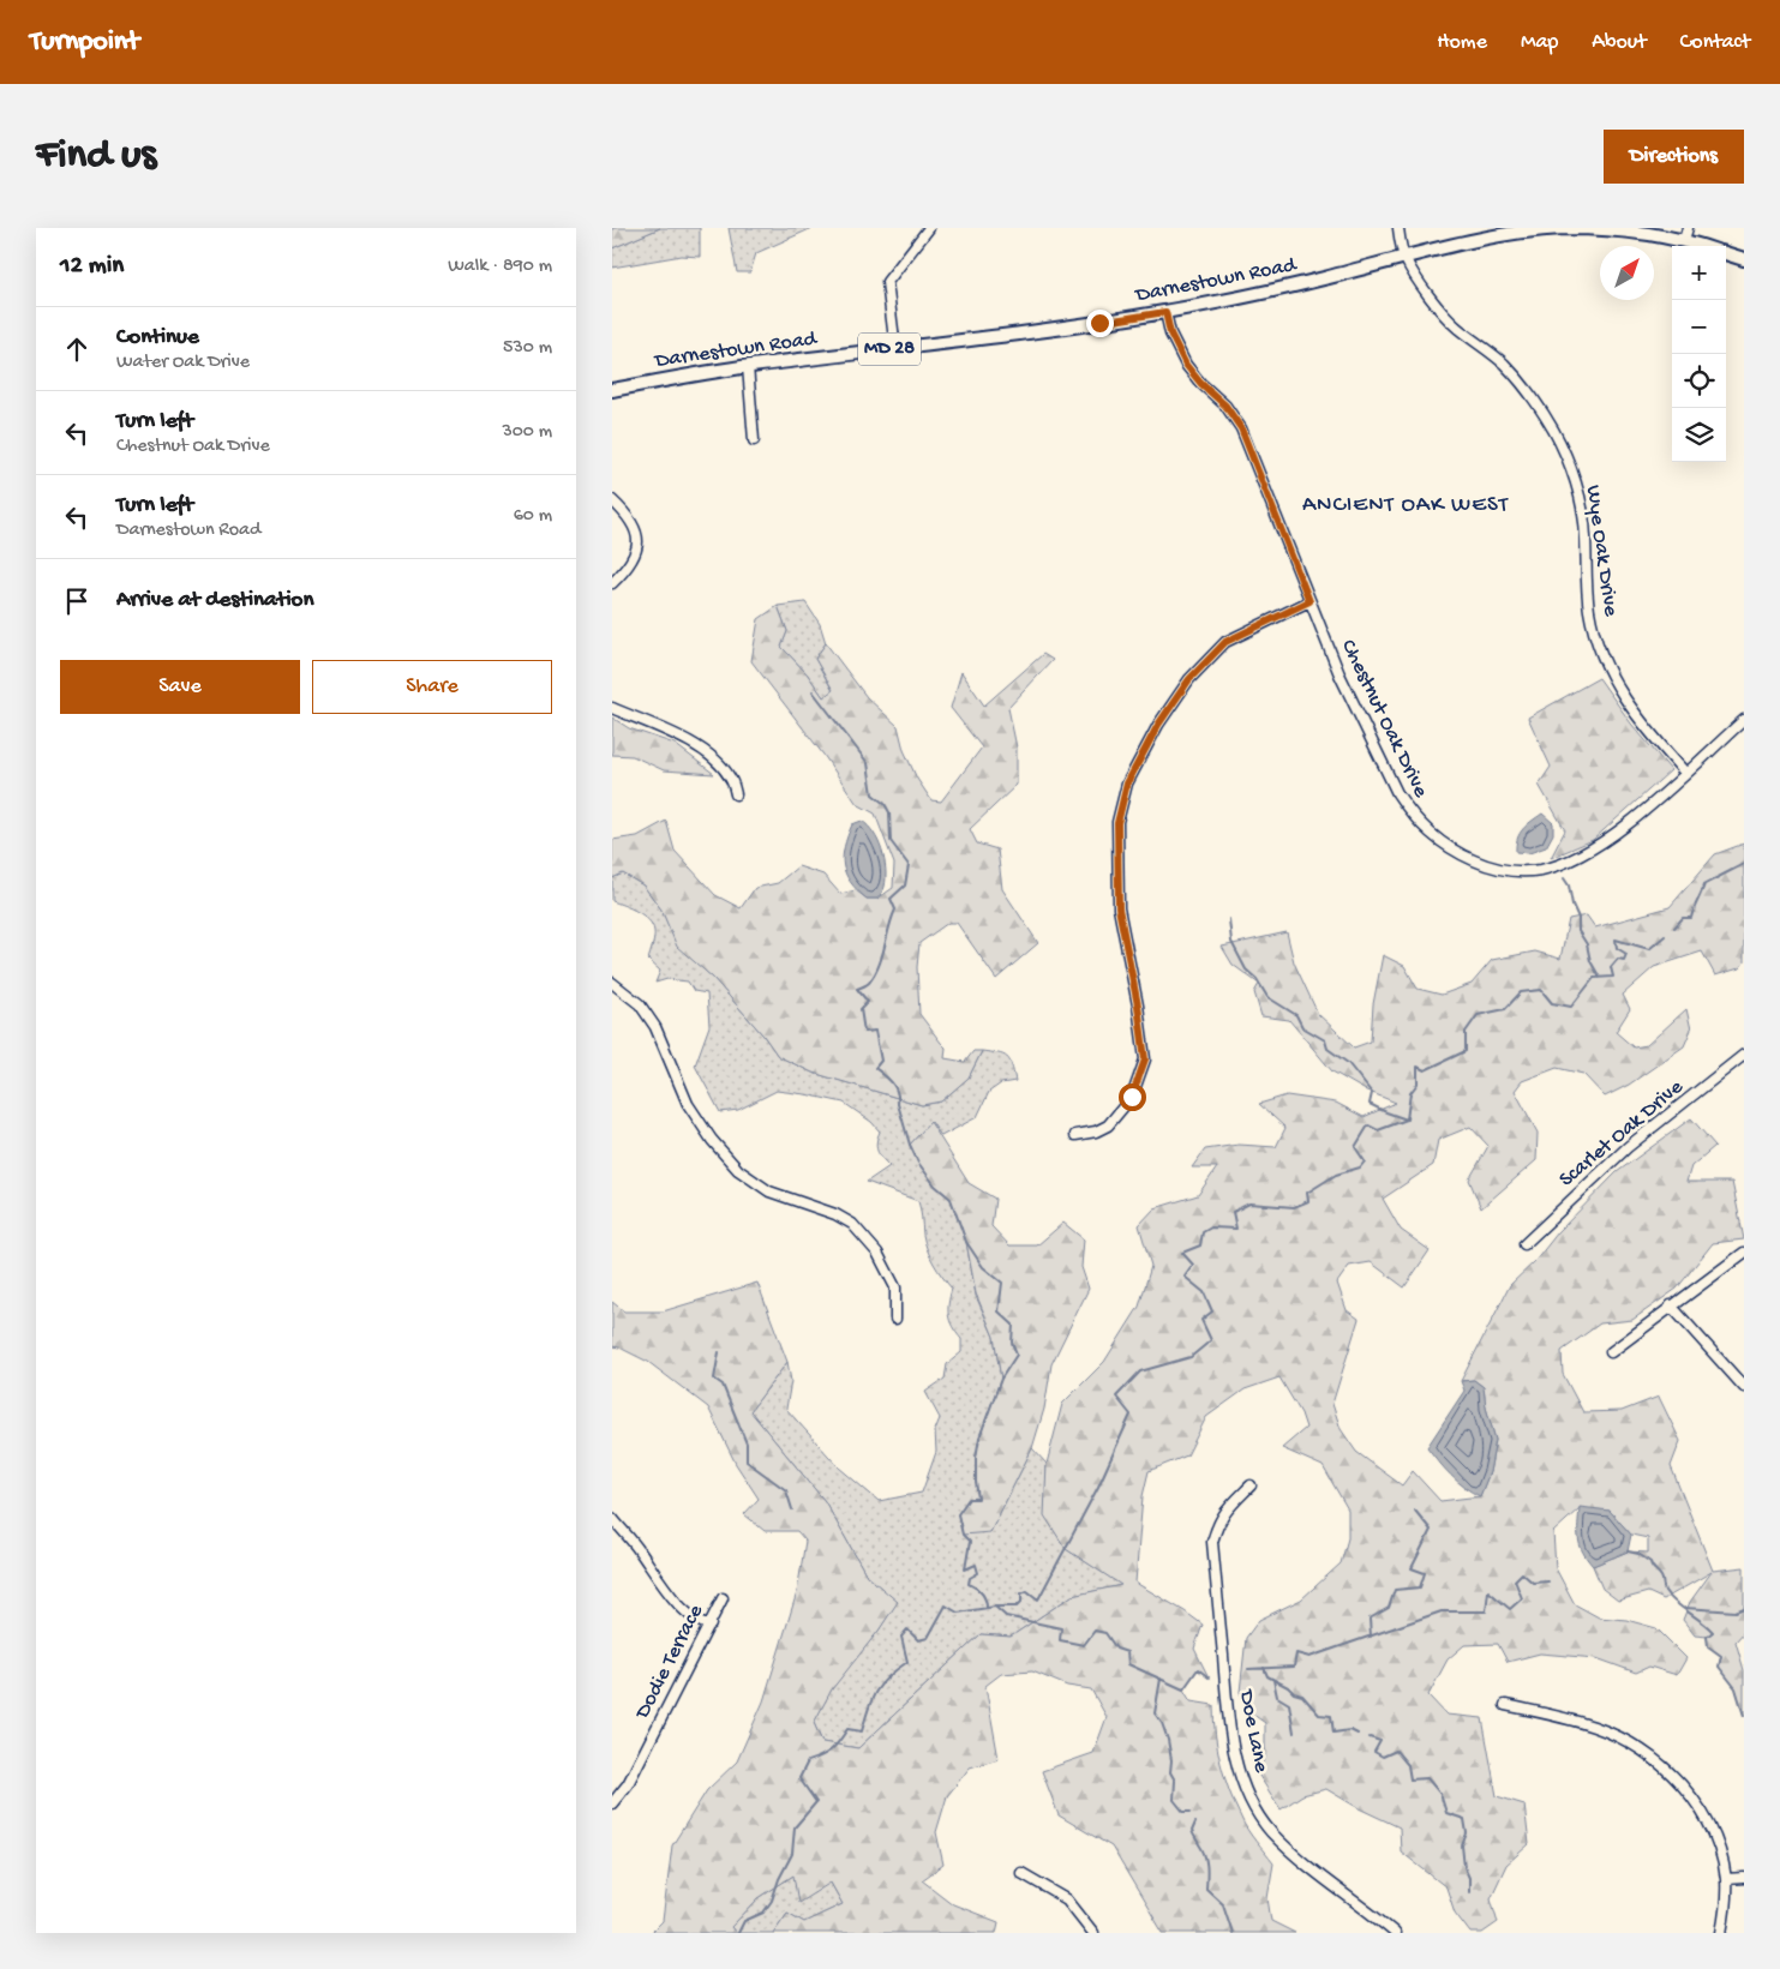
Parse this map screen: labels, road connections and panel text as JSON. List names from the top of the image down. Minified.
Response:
{"streets":{"main road":["Darnestown Road","MD 28"],"street":["Wye Oak Drive","Chestnut Oak Drive","Scarlet Oak Drive","Dodie Terrace","Doe Lane"]},"crossings":[["Darnestown Road","Wye Oak Drive"],["Darnestown Road","Chestnut Oak Drive"],["Wye Oak Drive","Chestnut Oak Drive"]],"districts":["ANCIENT OAK WEST"],"north":"top right","page":{"header":"Turnpoint","nav":["Home","Map","About","Contact"],"buttons":["Directions",["Save","Share"]],"title":"Find us","heading":["12 min","Walk · 890 m"],"map_buttons":["+","−"],"list":[["Continue","Water Oak Drive","530 m"],["Turn left","Chestnut Oak Drive","300 m"],["Turn left","Darnestown Road","60 m"],"Arrive at destination"]}}
